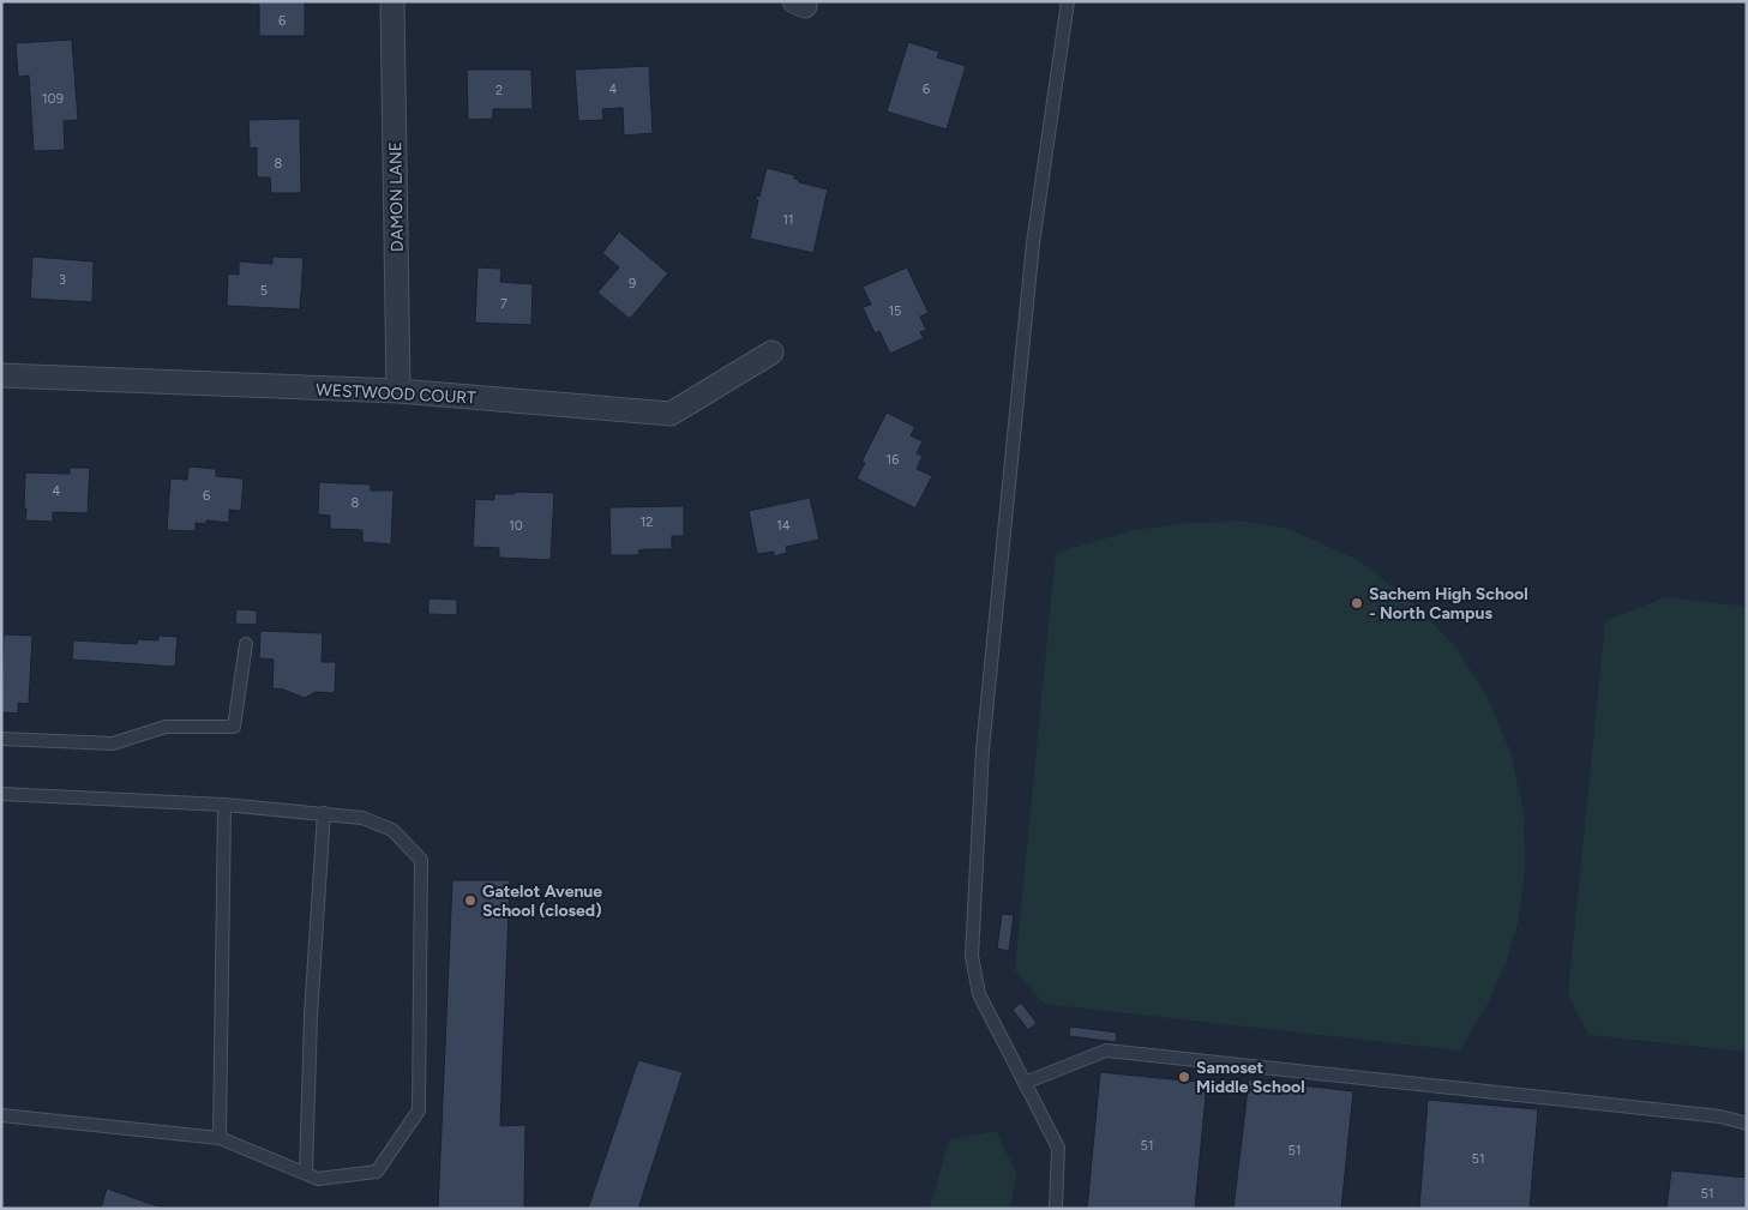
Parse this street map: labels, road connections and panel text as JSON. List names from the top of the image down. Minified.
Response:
{"streets":{"street":["DAMON LANE","WESTWOOD COURT"]},"crossings":[["DAMON LANE","WESTWOOD COURT"]],"places":["Sachem High School - North Campus","Gatelot Avenue School (closed)","Samoset Middle School"],"house_numbers":["6","4","6","2","109","8","11","3","9","5","7","15","16","4","6","8","12","10","14","51","51","51","51"]}
